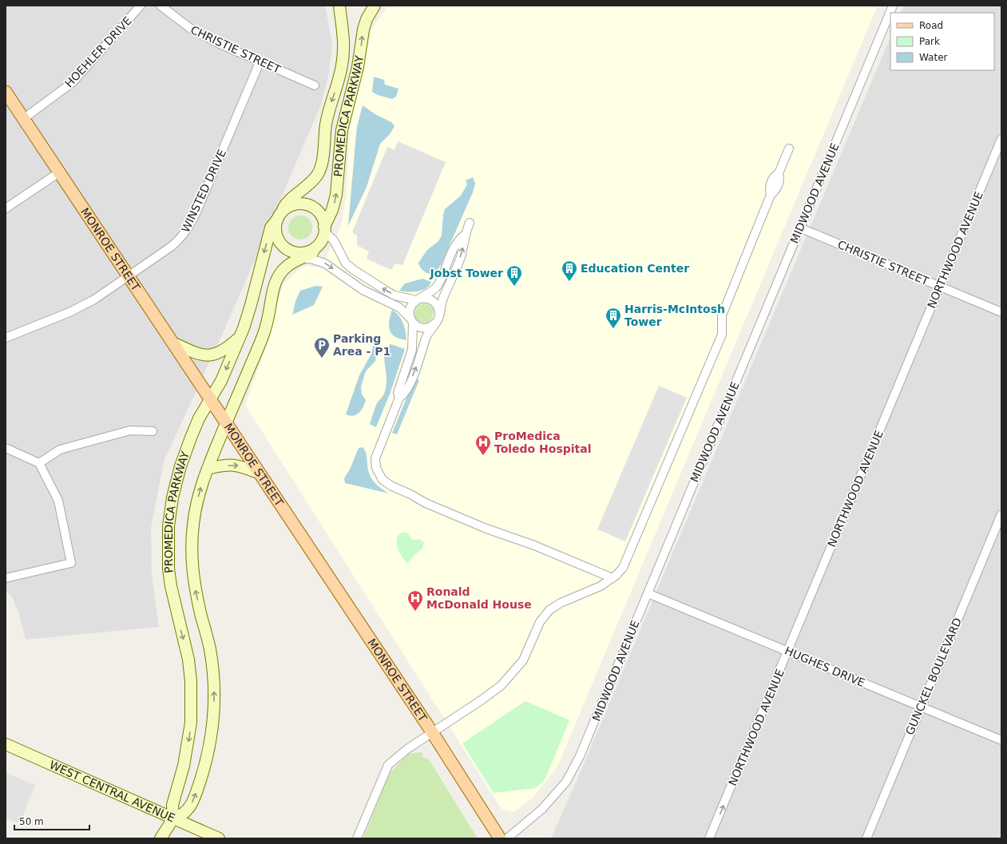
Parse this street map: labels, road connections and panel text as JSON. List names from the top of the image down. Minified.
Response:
{"streets":{"main road":["MONROE STREET"],"street":["CHRISTIE STREET","HOEHLER DRIVE","PROMEDICA PARKWAY","WINSTED DRIVE","MIDWOOD AVENUE","NORTHWOOD AVENUE","HUGHES DRIVE","GUNCKEL BOULEVARD","WEST CENTRAL AVENUE"]},"crossings":[["CHRISTIE STREET","WINSTED DRIVE"],["CHRISTIE STREET","MIDWOOD AVENUE"],["CHRISTIE STREET","NORTHWOOD AVENUE"],["HOEHLER DRIVE","MONROE STREET"],["PROMEDICA PARKWAY","MONROE STREET"],["PROMEDICA PARKWAY","WEST CENTRAL AVENUE"],["WINSTED DRIVE","MONROE STREET"],["MIDWOOD AVENUE","HUGHES DRIVE"],["NORTHWOOD AVENUE","HUGHES DRIVE"],["HUGHES DRIVE","GUNCKEL BOULEVARD"]],"places":{"building":["Education Center","Jobst Tower","Harris-McIntosh Tower"],"parking":["Parking Area - P1"],"hospital":["ProMedica Toledo Hospital","Ronald McDonald House"]},"legend":["Road","Park","Water"],"scale_bar":"50 m"}
